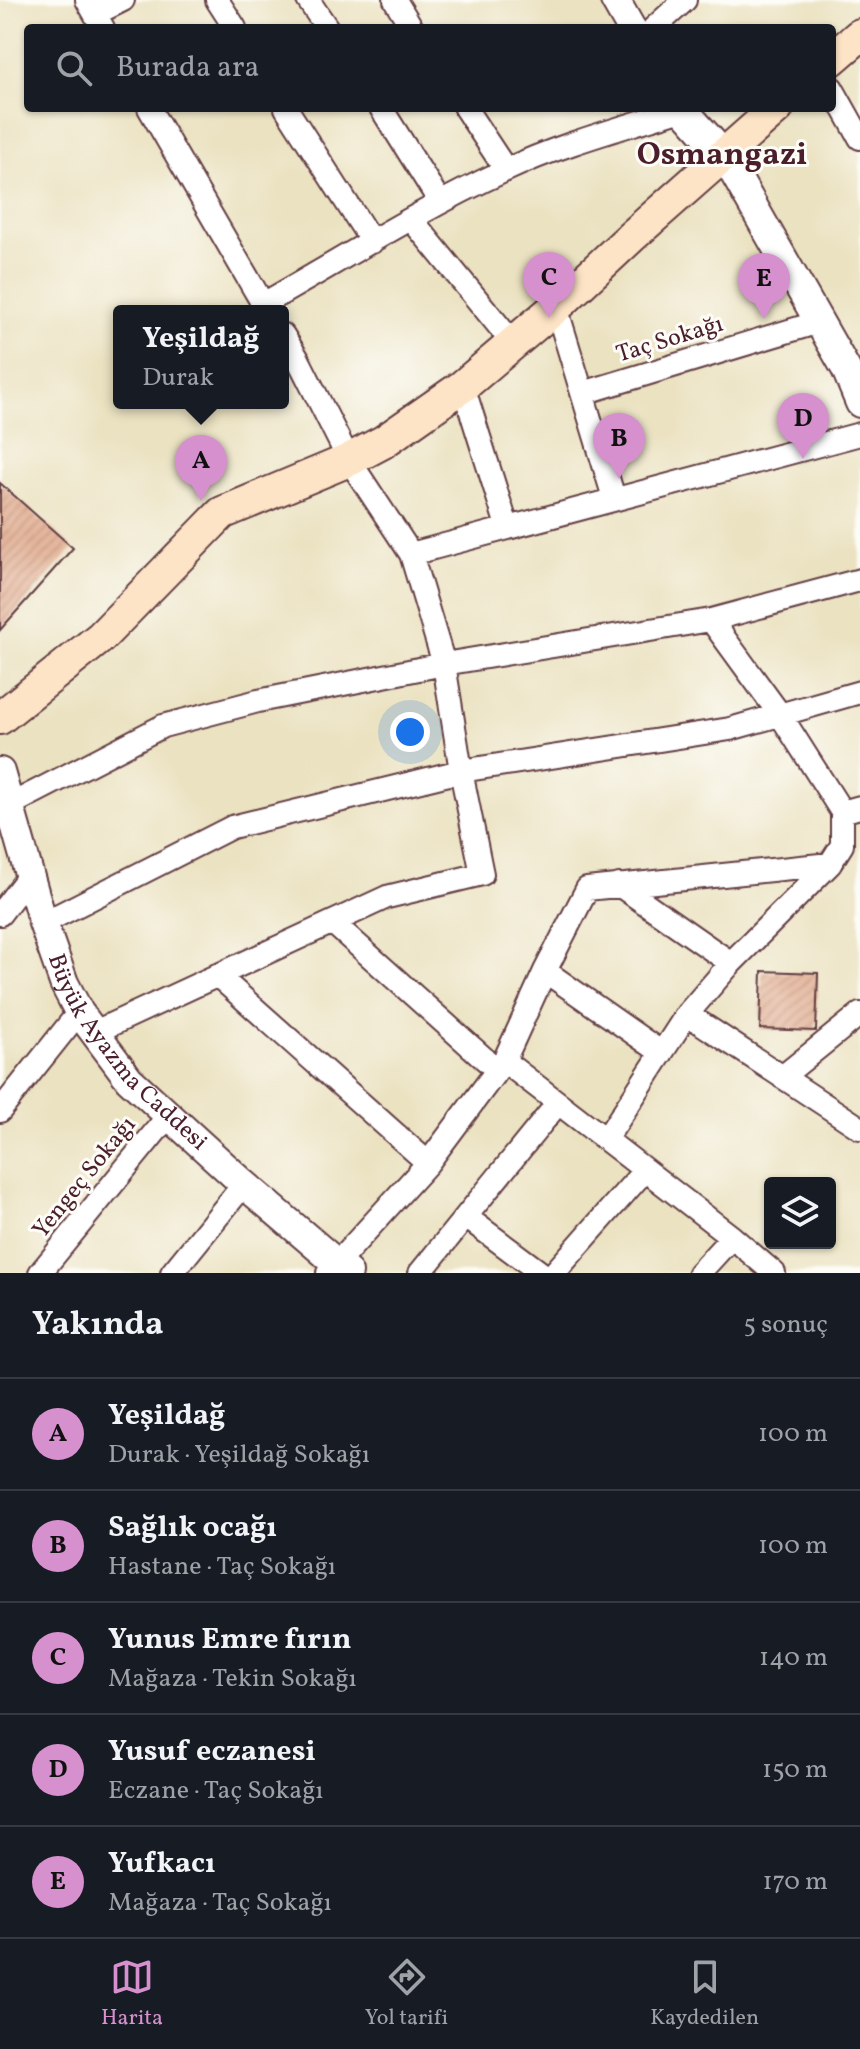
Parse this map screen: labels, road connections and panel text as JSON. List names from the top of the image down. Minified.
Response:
{"streets":{"street":["Taç Sokağı","Büyük Ayazma Caddesi","Yengeç Sokağı"]},"crossings":[["Büyük Ayazma Caddesi","Yengeç Sokağı"]],"districts":["Osmangazi"],"page":{"search":"Burada ara","pins":["C","E","D","B","A"],"popup":["Yeşildağ","Durak"],"heading":["Yakında","5 sonuç"],"list":[{"mark":"A","name":"Yeşildağ","note":"Durak · Yeşildağ Sokağı","value":"100 m"},{"mark":"B","name":"Sağlık ocağı","note":"Hastane · Taç Sokağı","value":"100 m"},{"mark":"C","name":"Yunus Emre fırın","note":"Mağaza · Tekin Sokağı","value":"140 m"},{"mark":"D","name":"Yusuf eczanesi","note":"Eczane · Taç Sokağı","value":"150 m"},{"mark":"E","name":"Yufkacı","note":"Mağaza · Taç Sokağı","value":"170 m"}],"nav":["Harita","Yol tarifi","Kaydedilen"]}}
